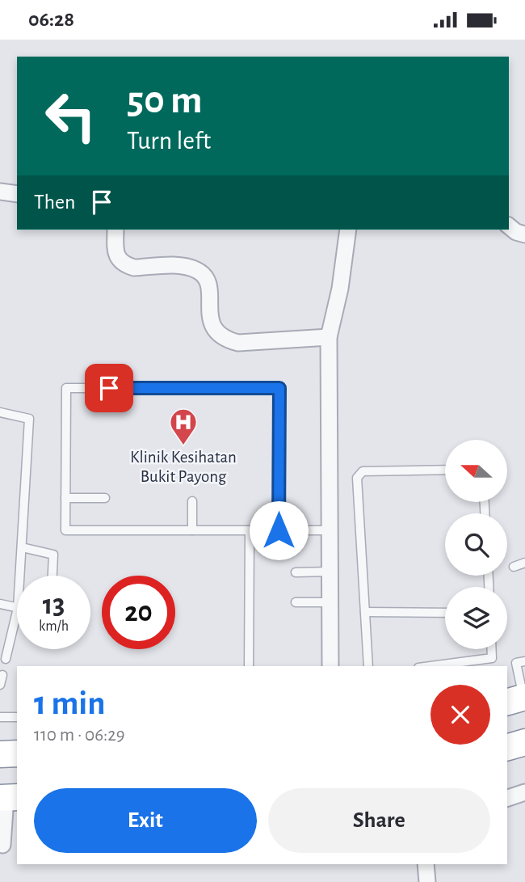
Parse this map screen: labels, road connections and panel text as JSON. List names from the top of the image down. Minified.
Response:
{"places":{"hospital":["Klinik Kesihatan Bukit Payong"]},"north":"left","page":{"status":"06:28","turn":["50 m","Turn left"],"then":"Then","speed":"13 km/h","limit":"20","heading":["1 min","110 m · 06:29"],"buttons":["Exit","Share"]}}
